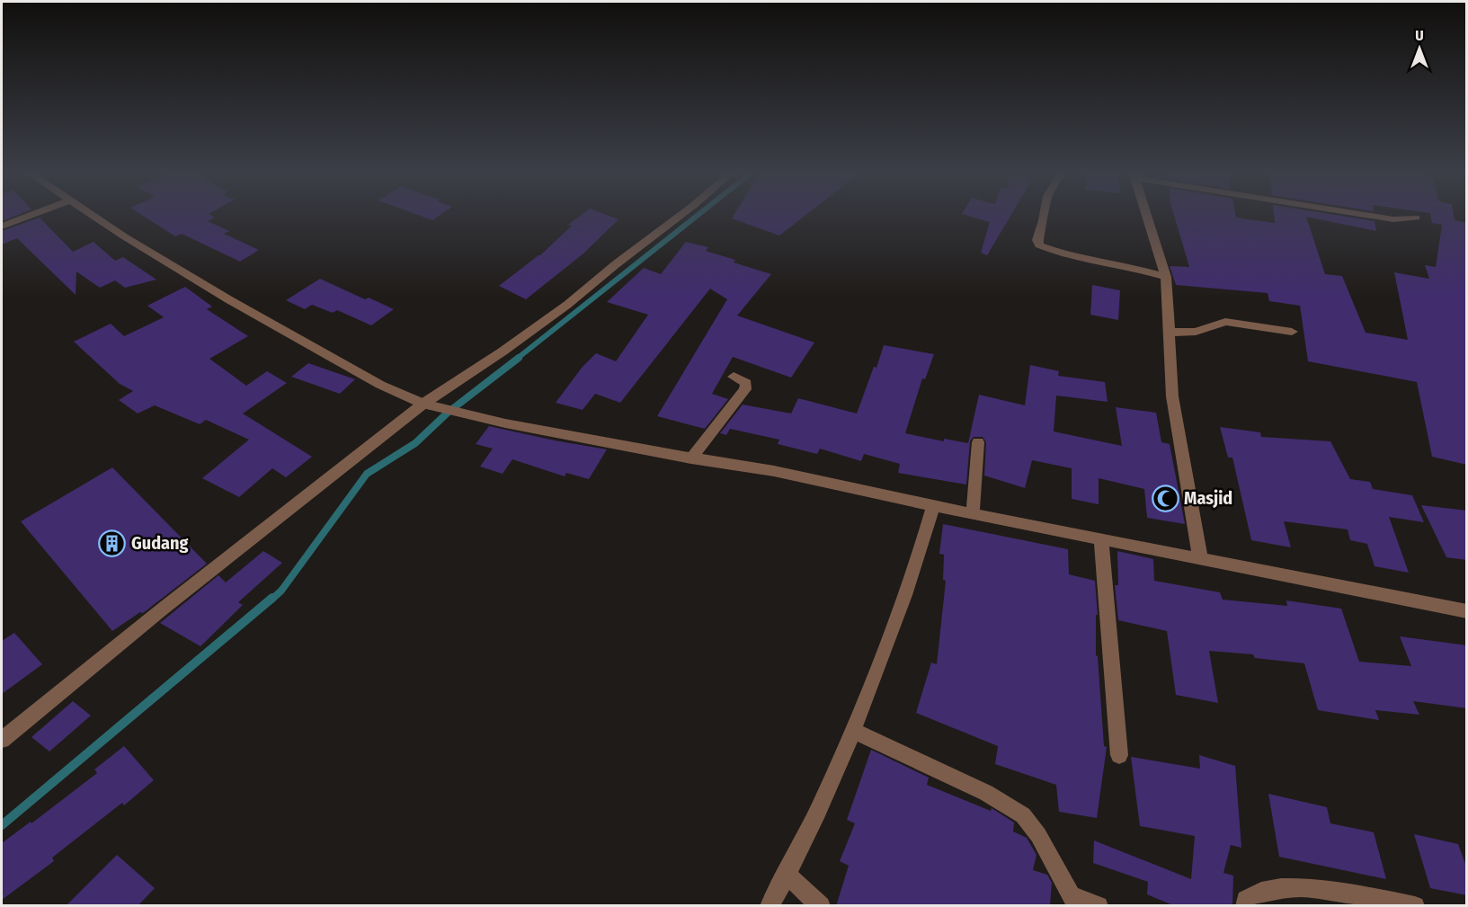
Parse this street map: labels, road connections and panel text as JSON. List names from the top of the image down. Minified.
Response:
{"places":{"mosque":["Masjid"],"building":["Gudang"]},"north":"top"}
